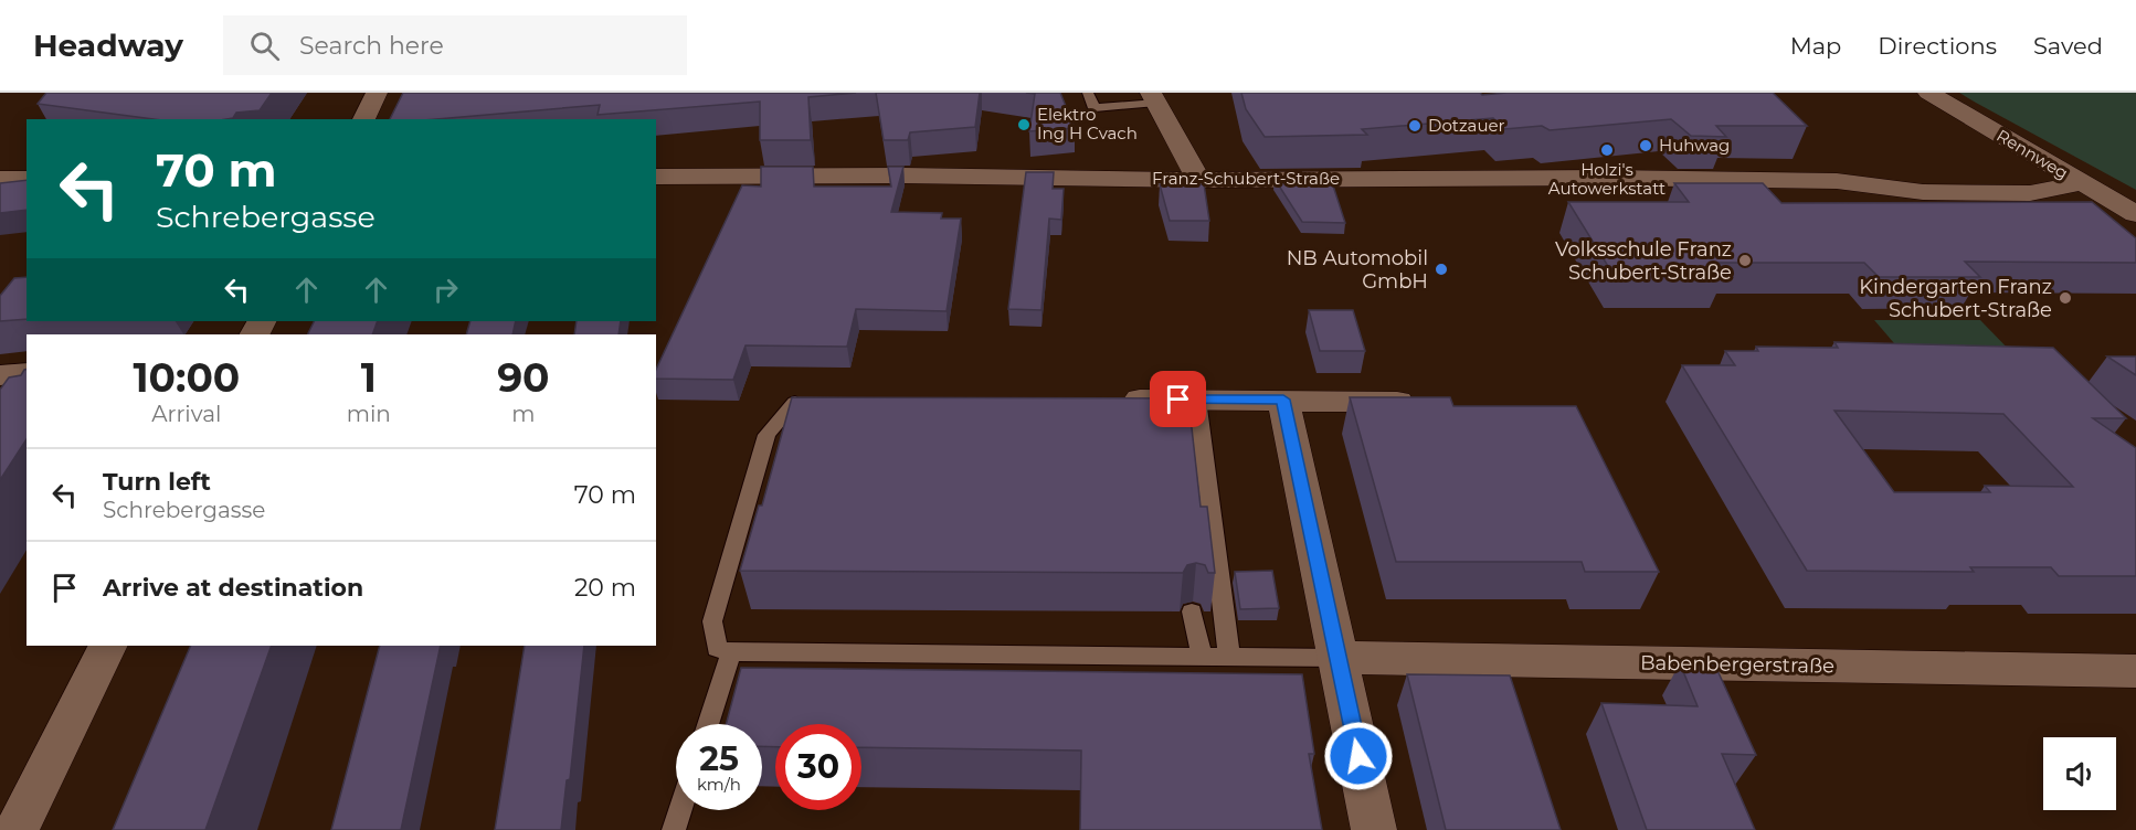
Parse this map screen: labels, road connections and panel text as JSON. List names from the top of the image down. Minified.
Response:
{"streets":{"street":["Rennweg","Franz-Schubert-Straße","Babenbergerstraße"]},"crossings":[["Rennweg","Franz-Schubert-Straße"]],"places":["Elektro Ing H Cvach","Dotzauer","Huhwag","Holzi's Autowerkstatt","Volksschule Franz Schubert-Straße","NB Automobil GmbH","Kindergarten Franz Schubert-Straße"],"page":{"header":"Headway","search":"Search here","nav":["Map","Directions","Saved"],"turn":["70 m","Schrebergasse"],"eta":["10:00","Arrival","1","min","90","m"],"list":[{"name":"Turn left","note":"Schrebergasse","value":"70 m"},{"name":"Arrive at destination","value":"20 m"}],"speed":"25 km/h","limit":"30"}}
